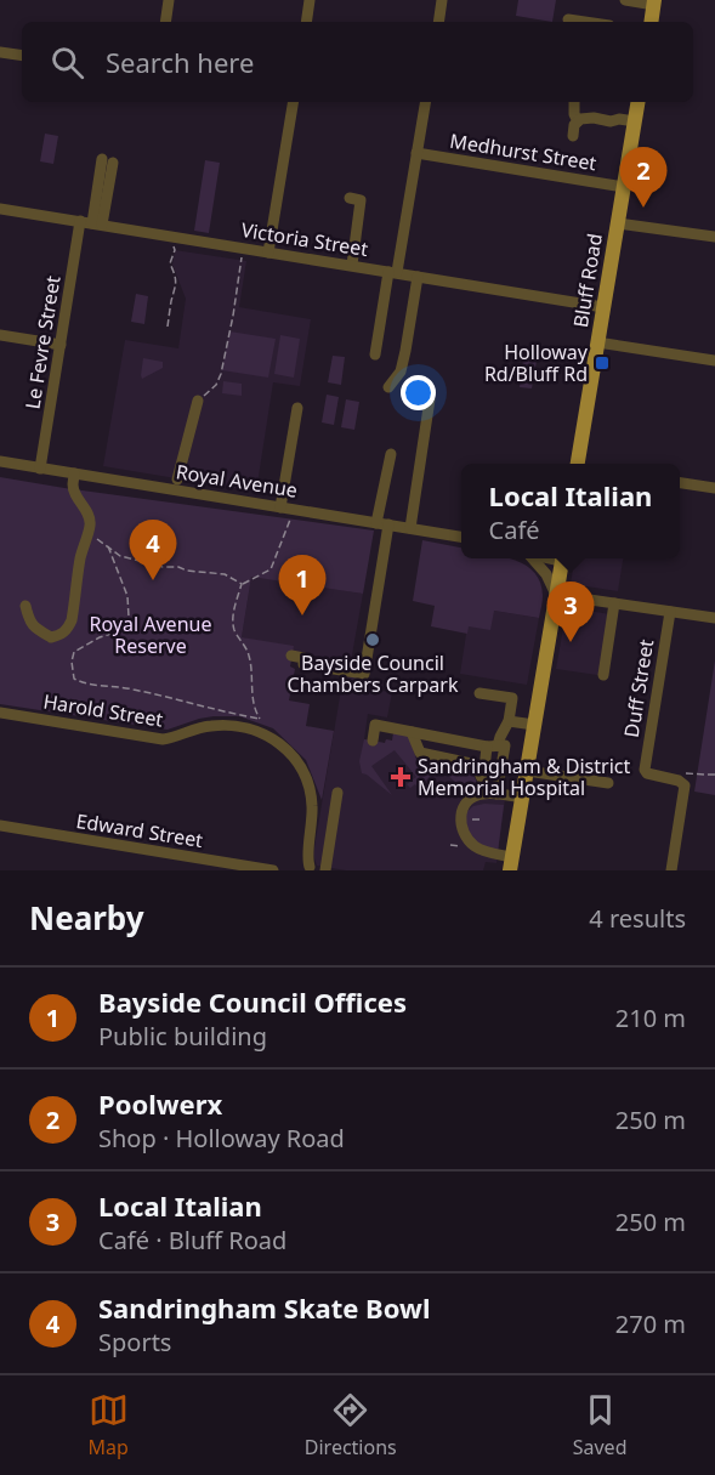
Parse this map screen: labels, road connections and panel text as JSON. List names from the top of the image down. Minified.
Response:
{"streets":{"main road":["Bluff Road"],"street":["Medhurst Street","Victoria Street","Le Fevre Street","Royal Avenue","Duff Street","Harold Street","Edward Street"]},"crossings":[["Medhurst Street","Bluff Road"],["Victoria Street","Bluff Road"],["Victoria Street","Le Fevre Street"],["Le Fevre Street","Royal Avenue"]],"parks":["Royal Avenue Reserve"],"places":{"transit":["Holloway Rd/Bluff Rd"],"other":["Bayside Council Chambers Carpark"],"health":["Sandringham & District Memorial Hospital"]},"page":{"search":"Search here","pins":["2","4","1","3"],"popup":["Local Italian","Café"],"heading":["Nearby","4 results"],"list":[{"mark":"1","name":"Bayside Council Offices","note":"Public building","value":"210 m"},{"mark":"2","name":"Poolwerx","note":"Shop · Holloway Road","value":"250 m"},{"mark":"3","name":"Local Italian","note":"Café · Bluff Road","value":"250 m"},{"mark":"4","name":"Sandringham Skate Bowl","note":"Sports","value":"270 m"}],"nav":["Map","Directions","Saved"]}}
